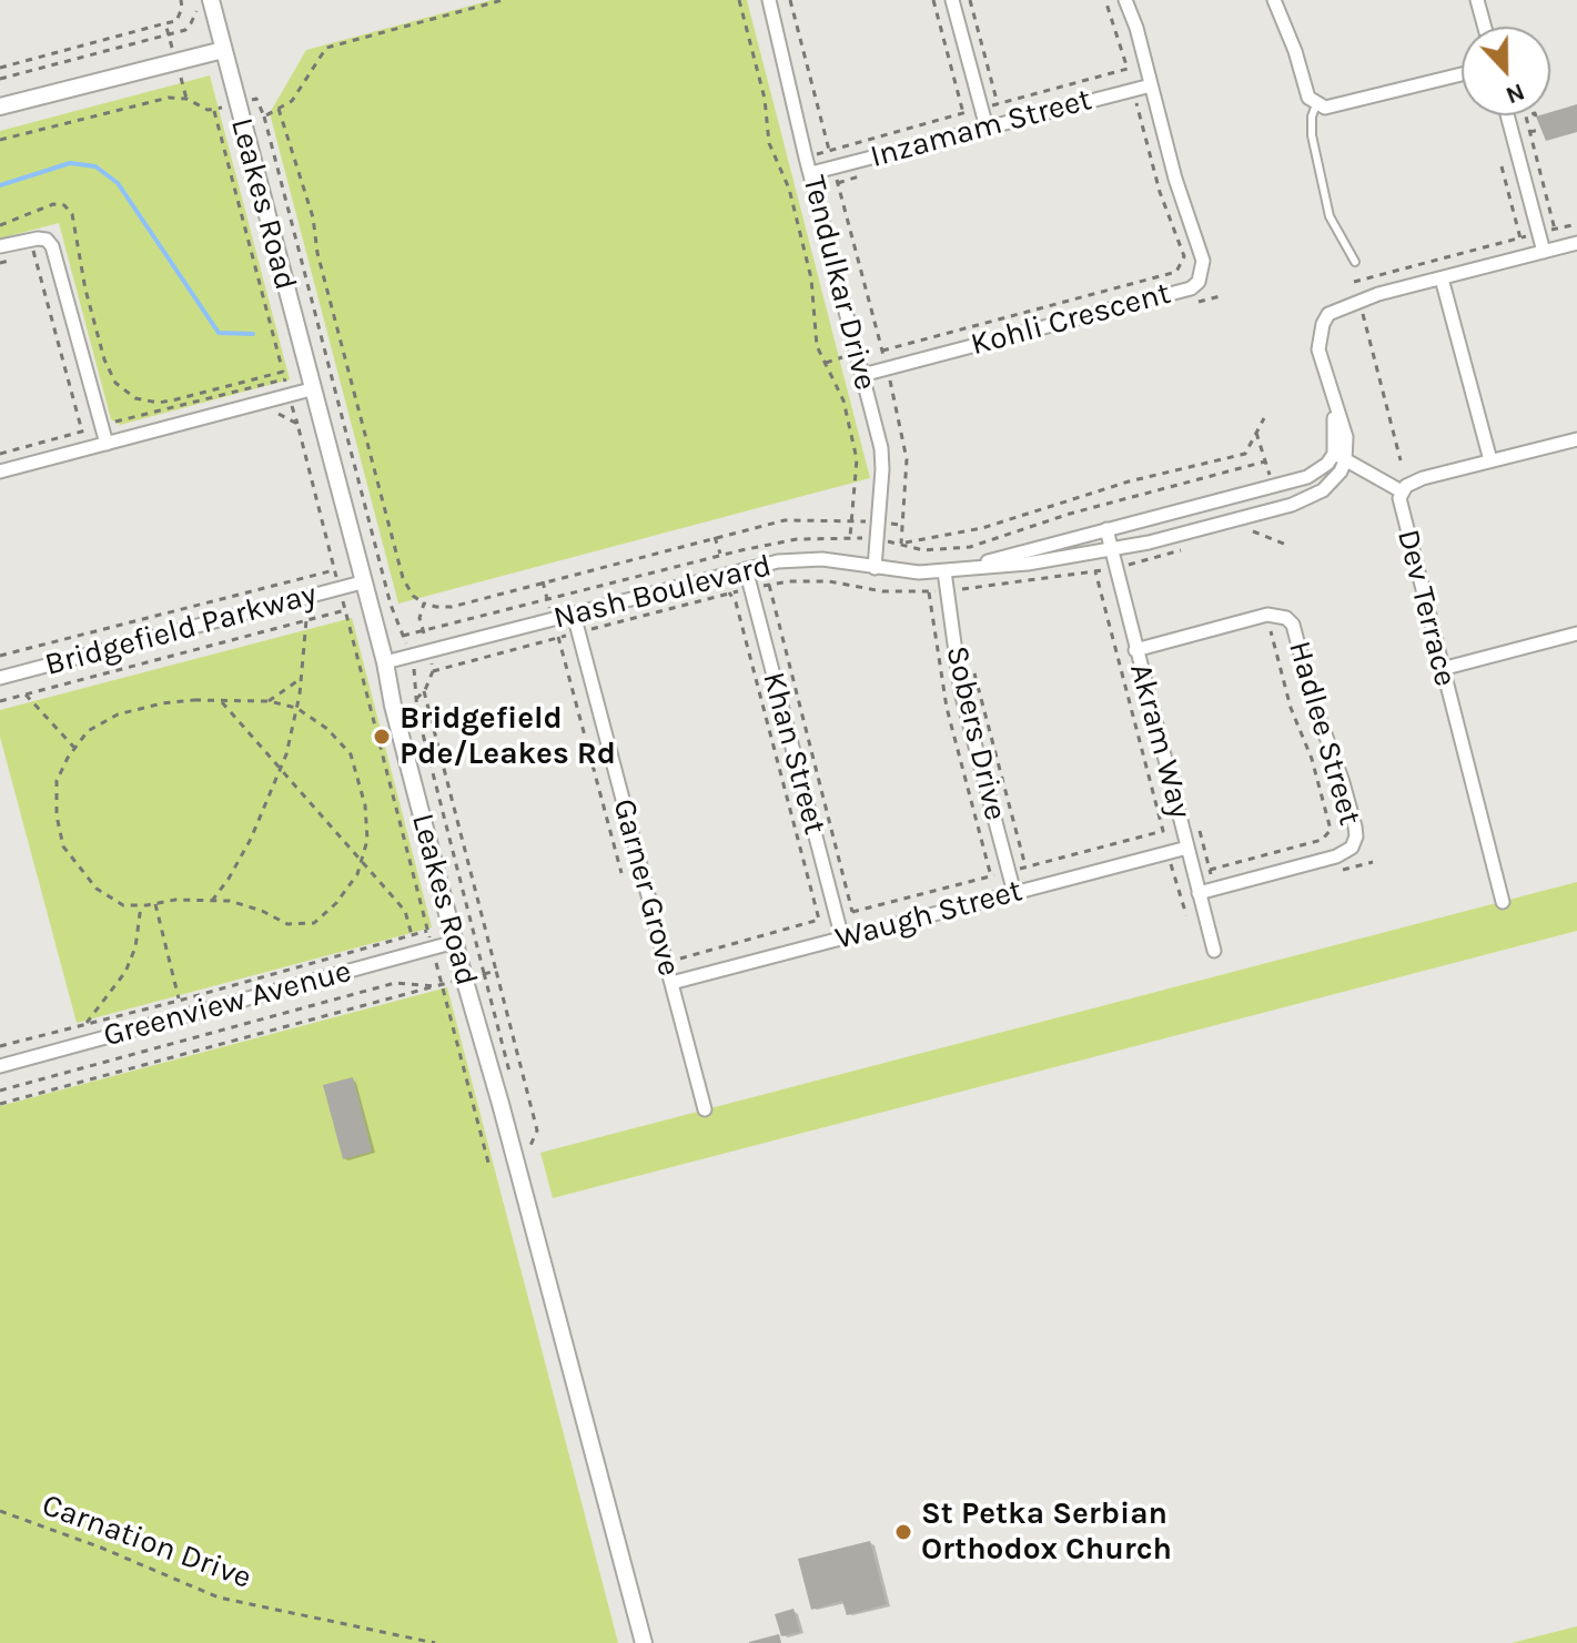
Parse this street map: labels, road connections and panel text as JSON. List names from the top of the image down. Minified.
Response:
{"streets":{"street":["Inzamam Street","Leakes Road","Tendulkar Drive","Kohli Crescent","Nash Boulevard","Dev Terrace","Bridgefield Parkway","Sobers Drive","Hadlee Street","Akram Way","Khan Street","Garner Grove","Waugh Street","Greenview Avenue"],"path":["Carnation Drive"]},"crossings":[["Inzamam Street","Tendulkar Drive"],["Inzamam Street","Kohli Crescent"],["Leakes Road","Nash Boulevard"],["Leakes Road","Bridgefield Parkway"],["Leakes Road","Greenview Avenue"],["Tendulkar Drive","Kohli Crescent"],["Tendulkar Drive","Nash Boulevard"],["Nash Boulevard","Sobers Drive"],["Nash Boulevard","Akram Way"],["Nash Boulevard","Khan Street"],["Nash Boulevard","Garner Grove"],["Sobers Drive","Waugh Street"],["Hadlee Street","Akram Way"],["Akram Way","Waugh Street"],["Khan Street","Waugh Street"],["Garner Grove","Waugh Street"]],"places":["Bridgefield Pde/Leakes Rd","St Petka Serbian Orthodox Church"],"north":"bottom"}
